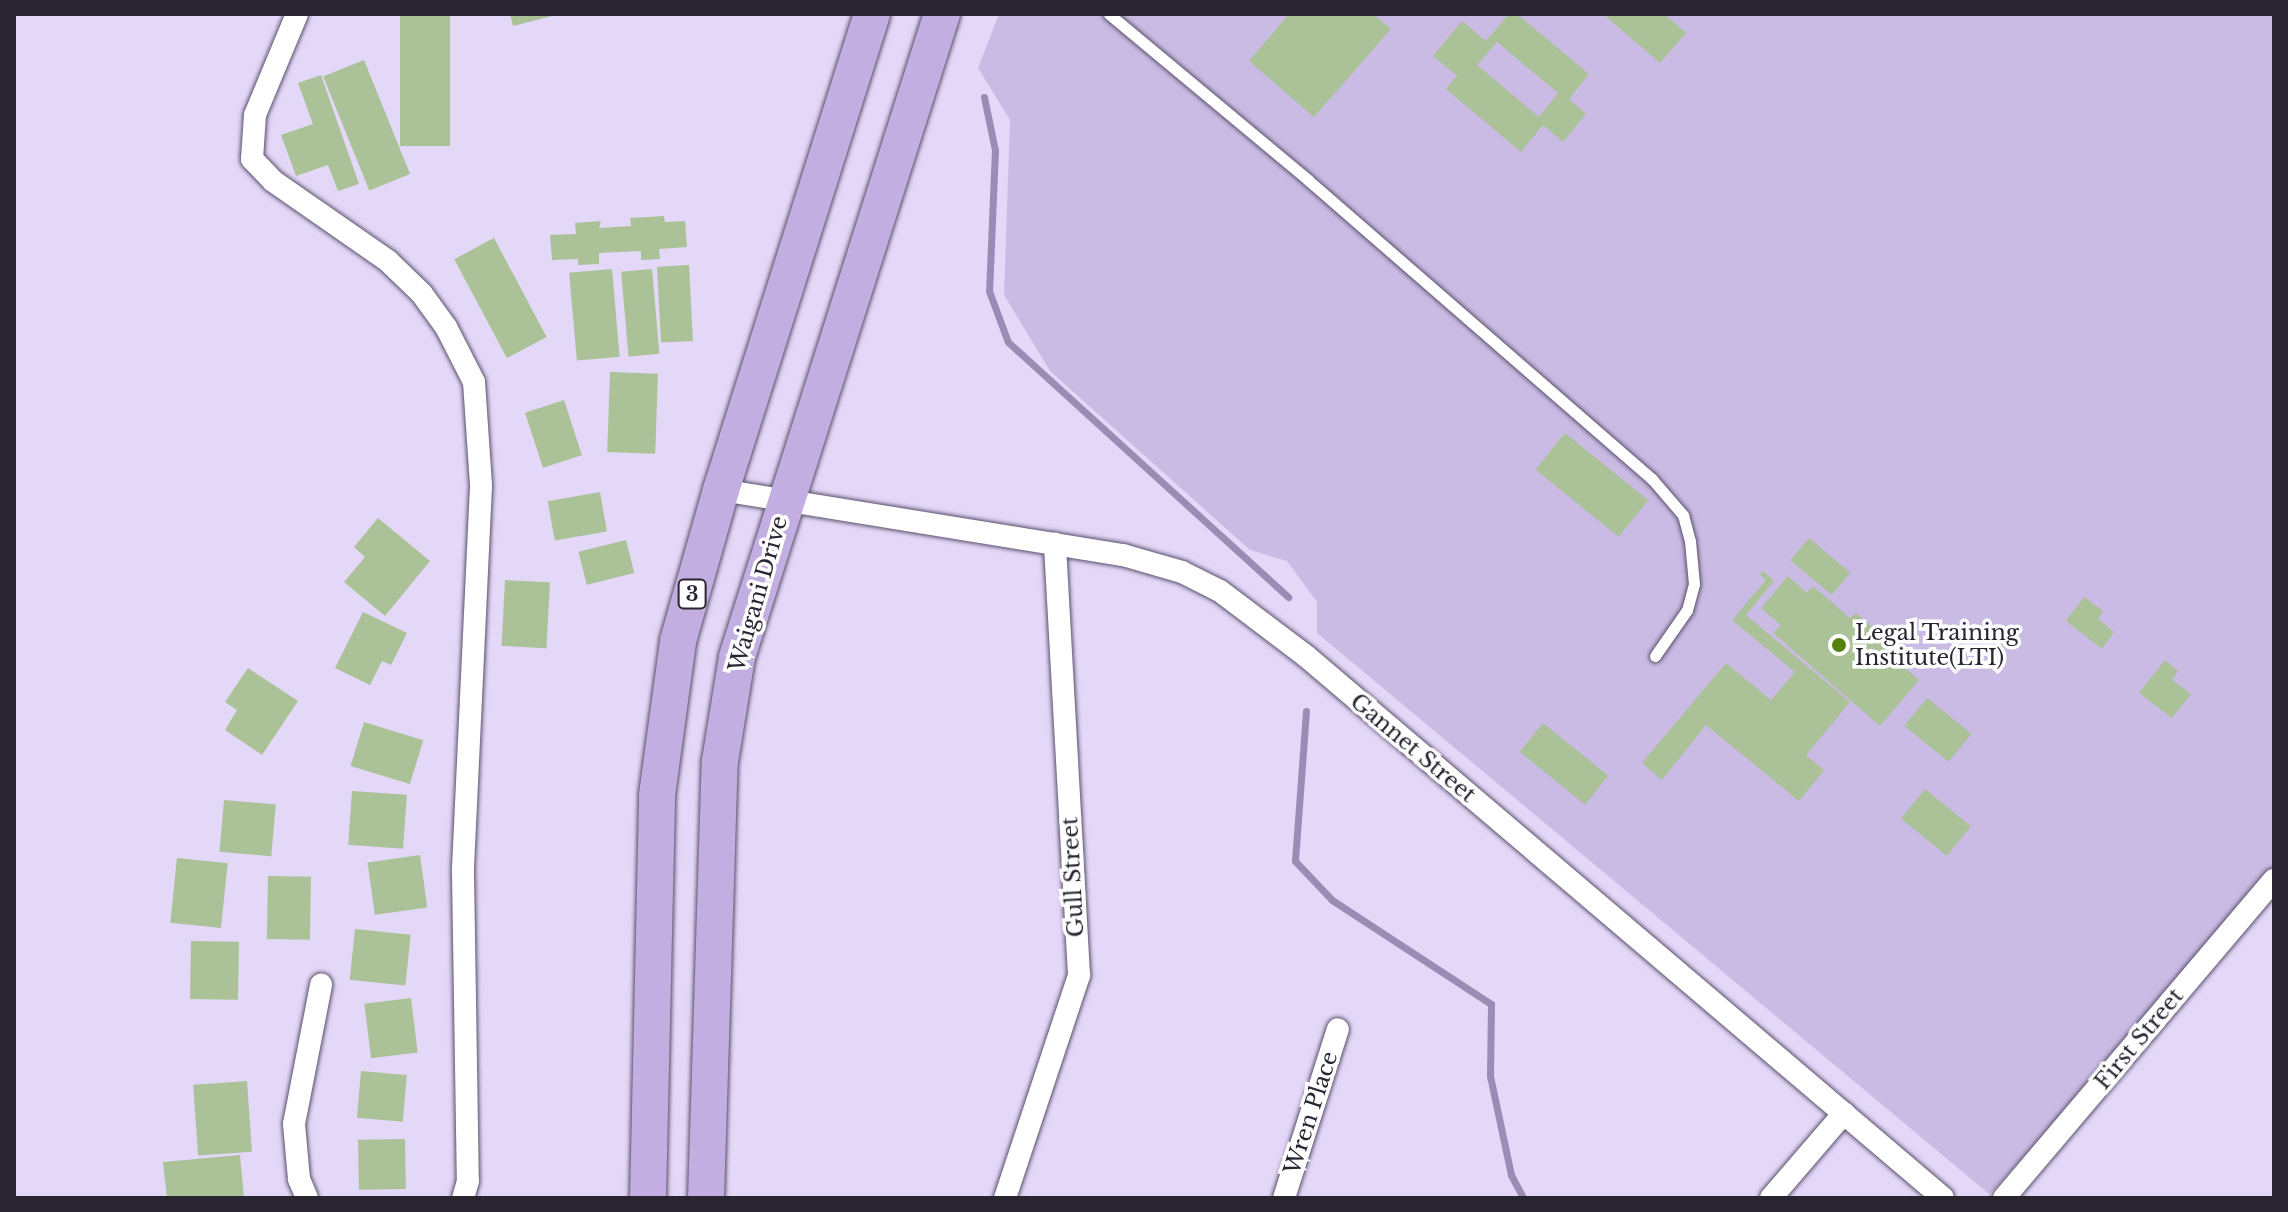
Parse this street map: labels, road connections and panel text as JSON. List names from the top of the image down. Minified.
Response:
{"streets":{"highway":["3","Waigani Drive"],"street":["Gannet Street","Gull Street","First Street","Wren Place"]},"crossings":[["3","Gannet Street"],["Waigani Drive","Gannet Street"],["Gannet Street","Gull Street"]],"places":["Legal Training Institute(LTI)"]}
